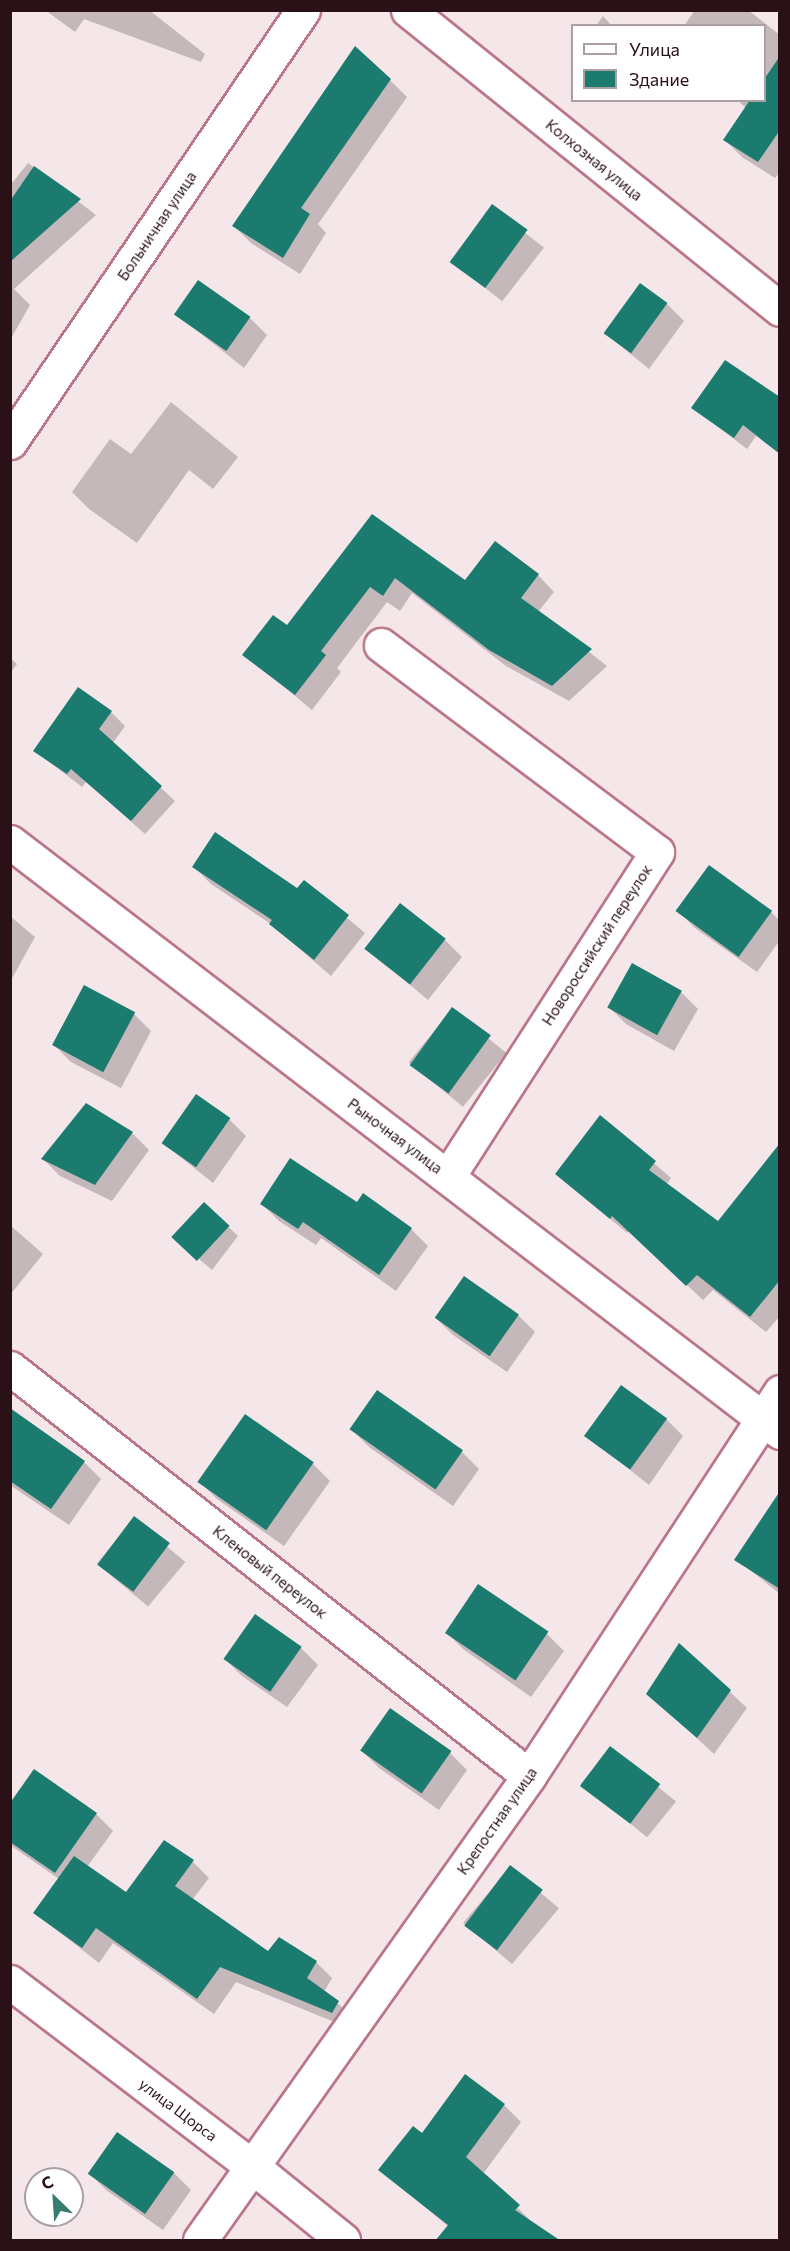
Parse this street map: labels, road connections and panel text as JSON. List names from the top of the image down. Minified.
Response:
{"streets":{"street":["Колхозная улица","Больничная улица","Новороссийский переулок","Рыночная улица","Кленовый переулок","Крепостная улица","улица Щорса"]},"crossings":[["Новороссийский переулок","Рыночная улица"],["Рыночная улица","Крепостная улица"],["Кленовый переулок","Крепостная улица"],["Крепостная улица","улица Щорса"]],"legend":["Улица","Здание"],"north":"top left"}
